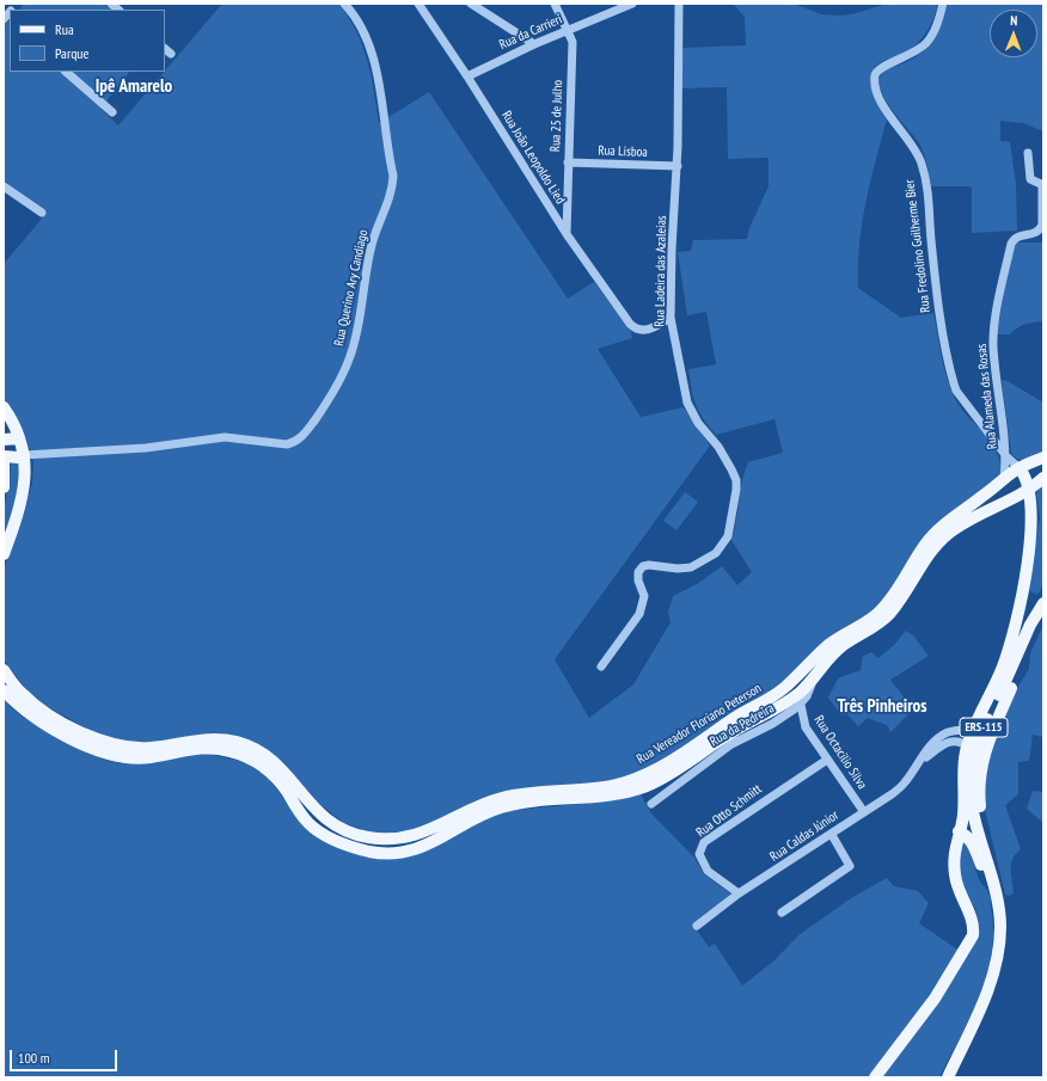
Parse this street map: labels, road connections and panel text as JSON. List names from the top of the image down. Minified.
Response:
{"streets":{"main road":["Rua Fredolino Guilherme Bier","Rua Vereador Floriano Peterson","ERS-115"],"street":["Rua da Carrieri","Rua 25 de Julho","Rua Lisboa","Rua João Leopoldo Lied","Rua Ladeira das Azaleias","Rua Querino Ary Candiago","Rua Alameda das Rosas","Rua da Pedreira","Rua Octacilio Silva","Rua Otto Schmitt","Rua Caldas Júnior"]},"crossings":[["Rua da Carrieri","Rua 25 de Julho"],["Rua da Carrieri","Rua João Leopoldo Lied"],["Rua 25 de Julho","Rua Lisboa"],["Rua 25 de Julho","Rua João Leopoldo Lied"],["Rua Lisboa","Rua Ladeira das Azaleias"],["Rua João Leopoldo Lied","Rua Ladeira das Azaleias"],["Rua Fredolino Guilherme Bier","Rua Alameda das Rosas"],["Rua Fredolino Guilherme Bier","Rua Vereador Floriano Peterson"],["Rua Fredolino Guilherme Bier","Rua Caldas Júnior"],["Rua Vereador Floriano Peterson","Rua da Pedreira"],["Rua da Pedreira","Rua Octacilio Silva"],["Rua Octacilio Silva","Rua Otto Schmitt"],["Rua Octacilio Silva","Rua Caldas Júnior"],["Rua Otto Schmitt","Rua Caldas Júnior"]],"districts":["Ipê Amarelo","Três Pinheiros"],"legend":["Rua","Parque"],"scale_bar":"100 m","north":"top"}
